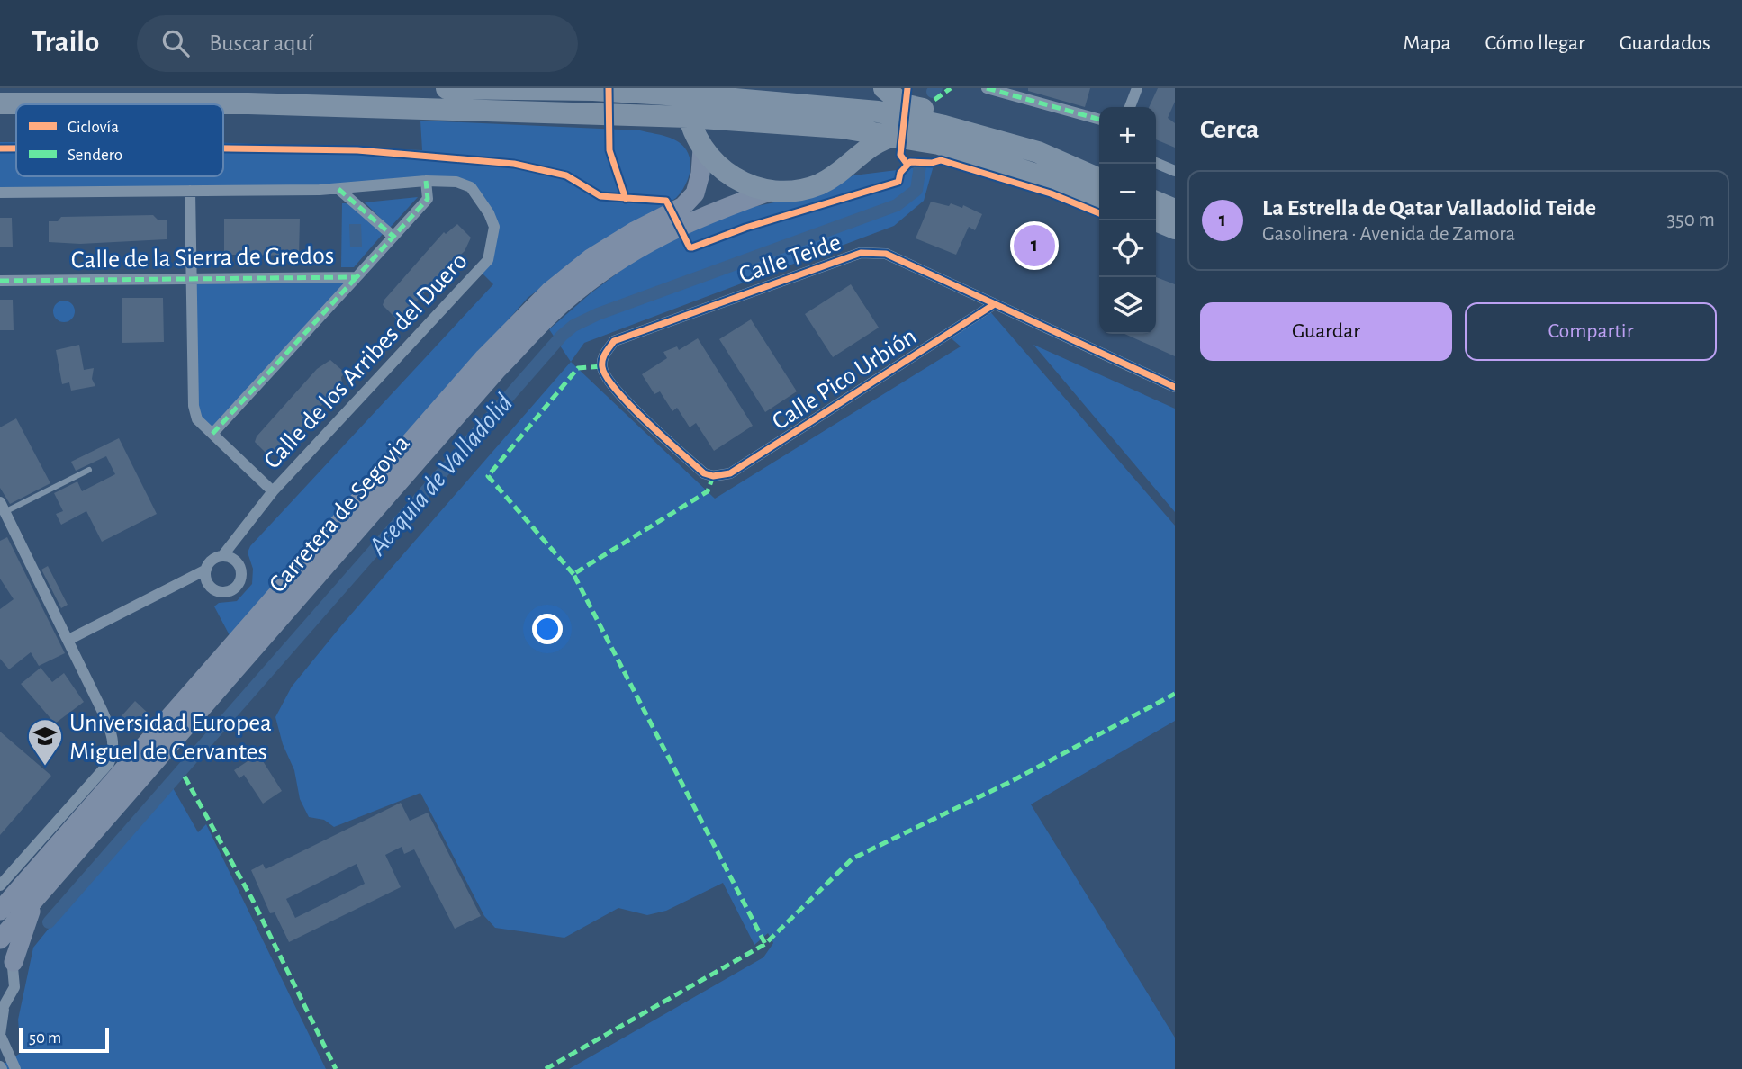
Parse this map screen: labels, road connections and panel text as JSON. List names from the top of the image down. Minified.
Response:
{"streets":{"main road":["Carretera de Segovia"],"street":["Calle de la Sierra de Gredos","Calle Teide","Calle de los Arribes del Duero","Calle Pico Urbión"]},"crossings":[["Calle de la Sierra de Gredos","Calle de los Arribes del Duero"],["Calle Teide","Calle Pico Urbión"]],"water":["Acequia de Valladolid"],"places":{"school or university":["Universidad Europea Miguel de Cervantes"]},"legend":["Ciclovía","Sendero"],"scale_bar":"50 m","page":{"header":"Trailo","search":"Buscar aquí","nav":["Mapa","Cómo llegar","Guardados"],"heading":"Cerca","map_buttons":["+","−"],"list":[{"mark":"1","name":"La Estrella de Qatar Valladolid Teide","note":"Gasolinera · Avenida de Zamora","value":"350 m"}],"pins":"1","buttons":["Guardar","Compartir"],"scale":"50 m"}}
